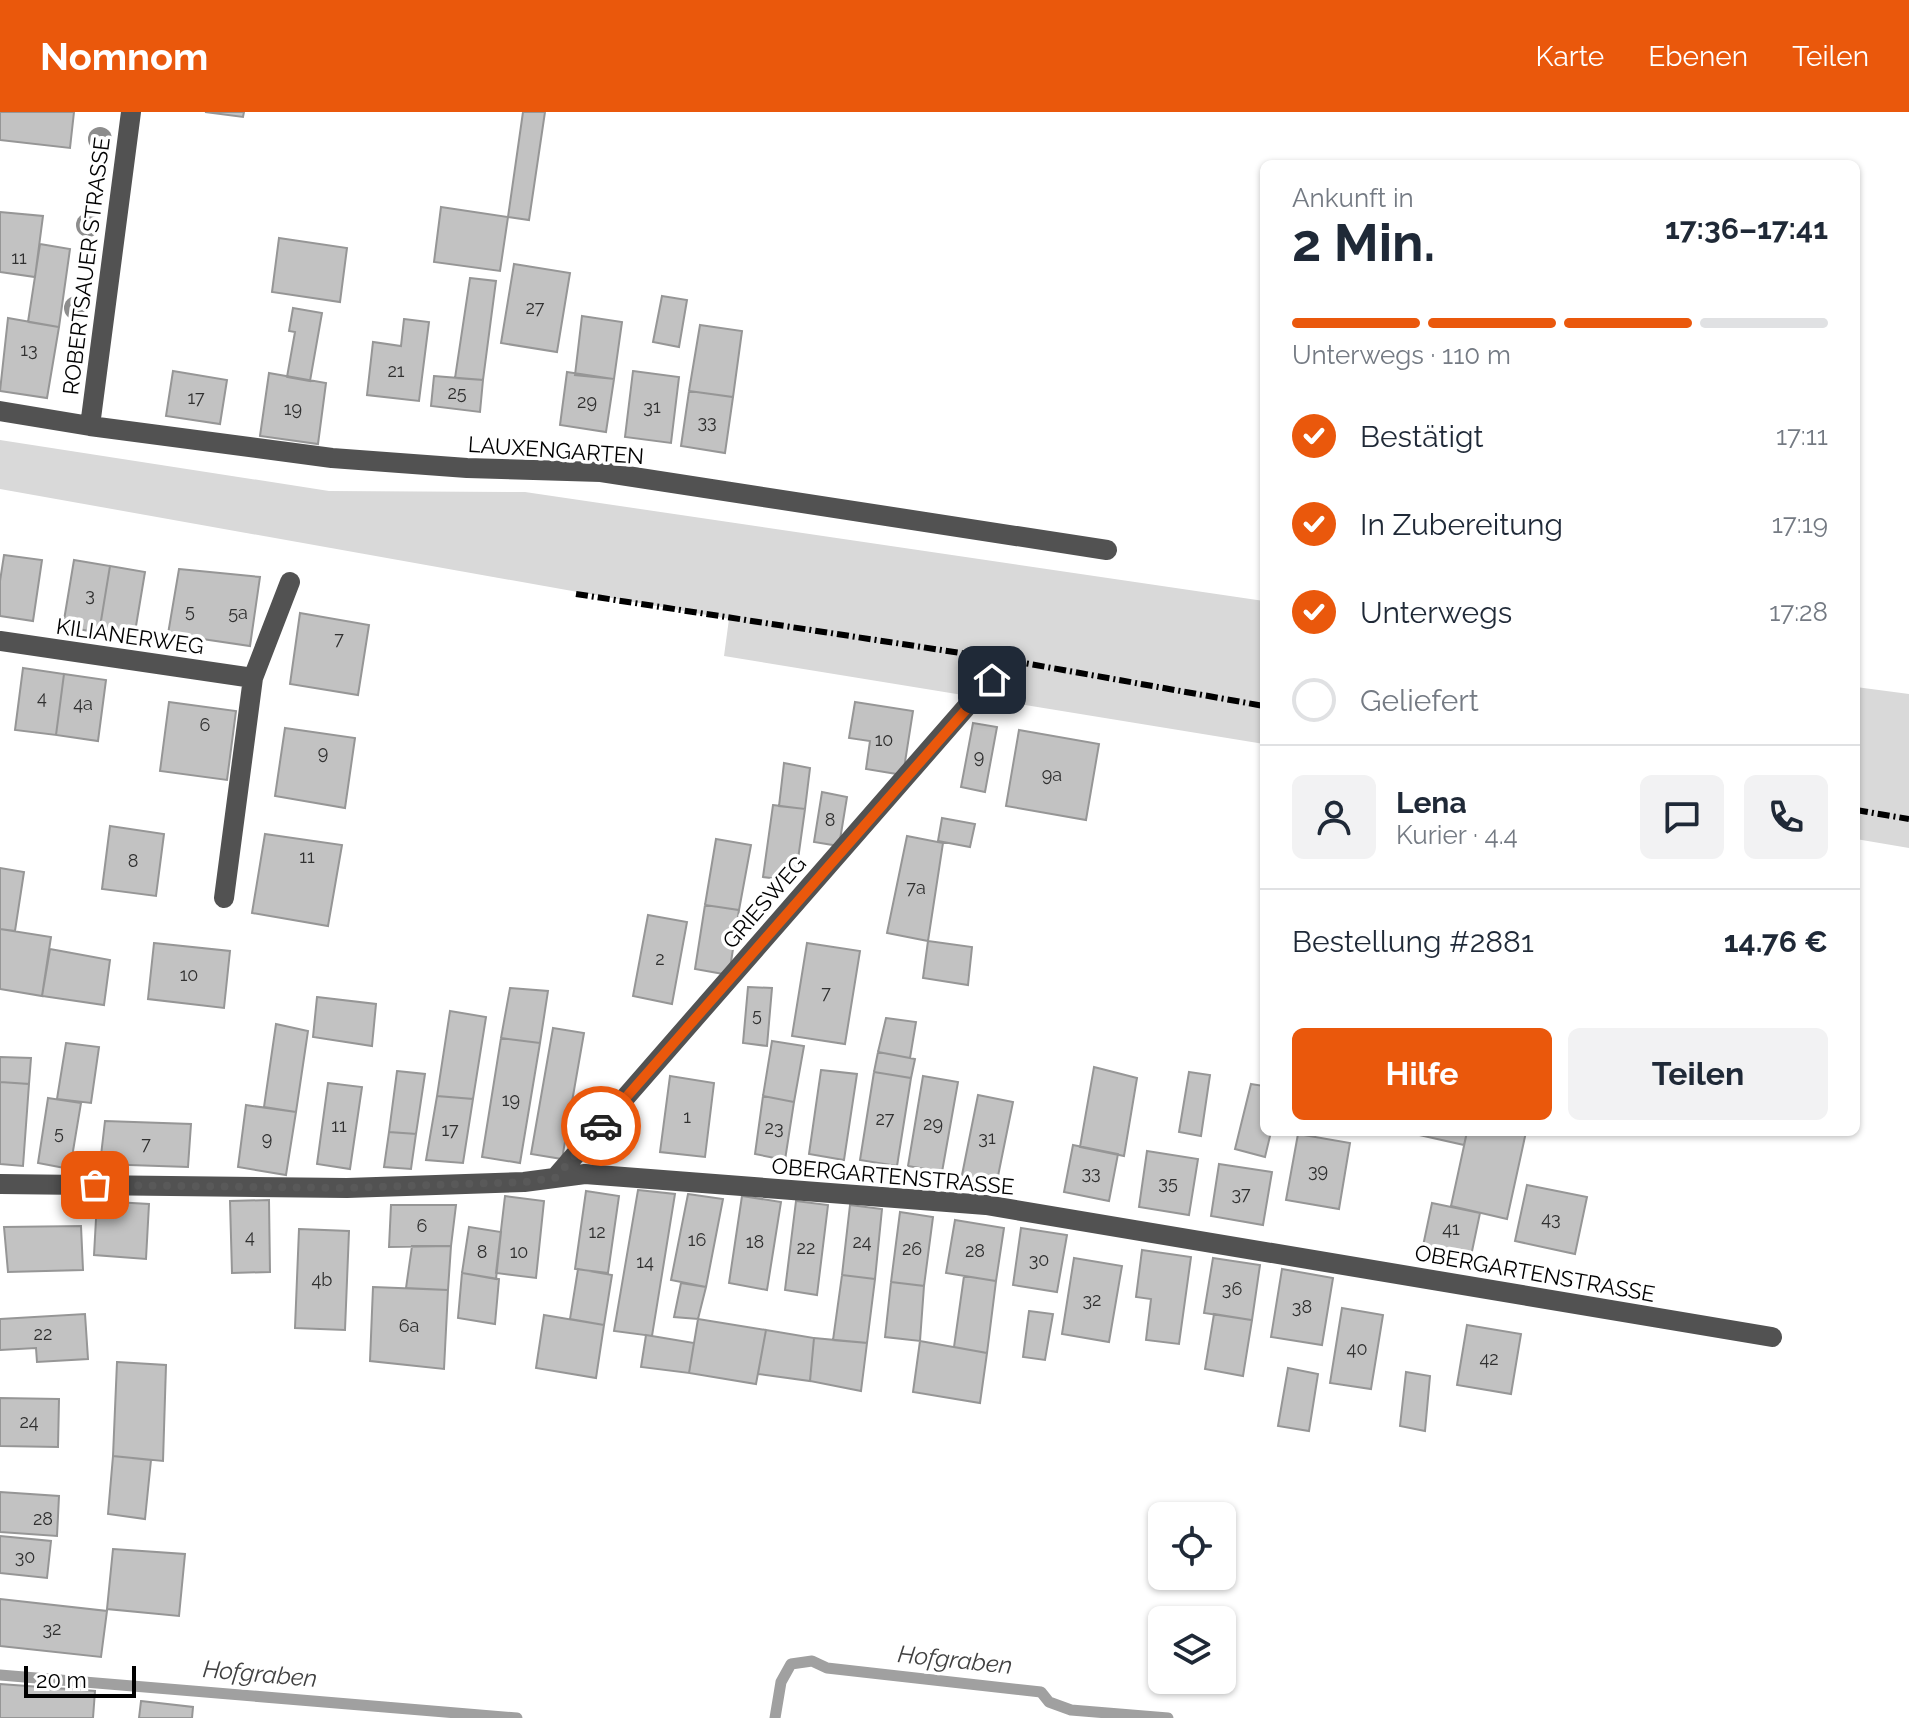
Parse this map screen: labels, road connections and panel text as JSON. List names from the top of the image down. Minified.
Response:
{"streets":{"street":["ROBERTSAUER STRASSE","LAUXENGARTEN","KILIANERWEG","GRIESWEG","OBERGARTENSTRASSE"]},"crossings":[["ROBERTSAUER STRASSE","LAUXENGARTEN"],["GRIESWEG","OBERGARTENSTRASSE"]],"water":["Hofgraben"],"house_numbers":["11","27","13","21","25","17","29","31","19","33","3","5","5a","7","4","4a","6","10","9","9","9a","8","11","8","7a","2","10","7","5","19","1","27","29","11","23","17","5","31","9","7","39","33","35","37","43","6","41","12","4","16","18","24","22","26","28","8","10","30","14","4b","36","32","38","6a","22","40","42","24","28","30","32"],"scale_bar":"20 m","page":{"header":"Nomnom","nav":["Karte","Ebenen","Teilen"],"heading":["2 Min.","Ankunft in","17:36–17:41"],"panel":["Lena","Kurier · 4.4","Bestellung #2881","14.76 €"],"bar":"Unterwegs · 110 m","list":[["Bestätigt","17:11"],["In Zubereitung","17:19"],["Unterwegs","17:28"],"Geliefert"],"buttons":["Hilfe","Teilen"],"scale":"20 m"}}
